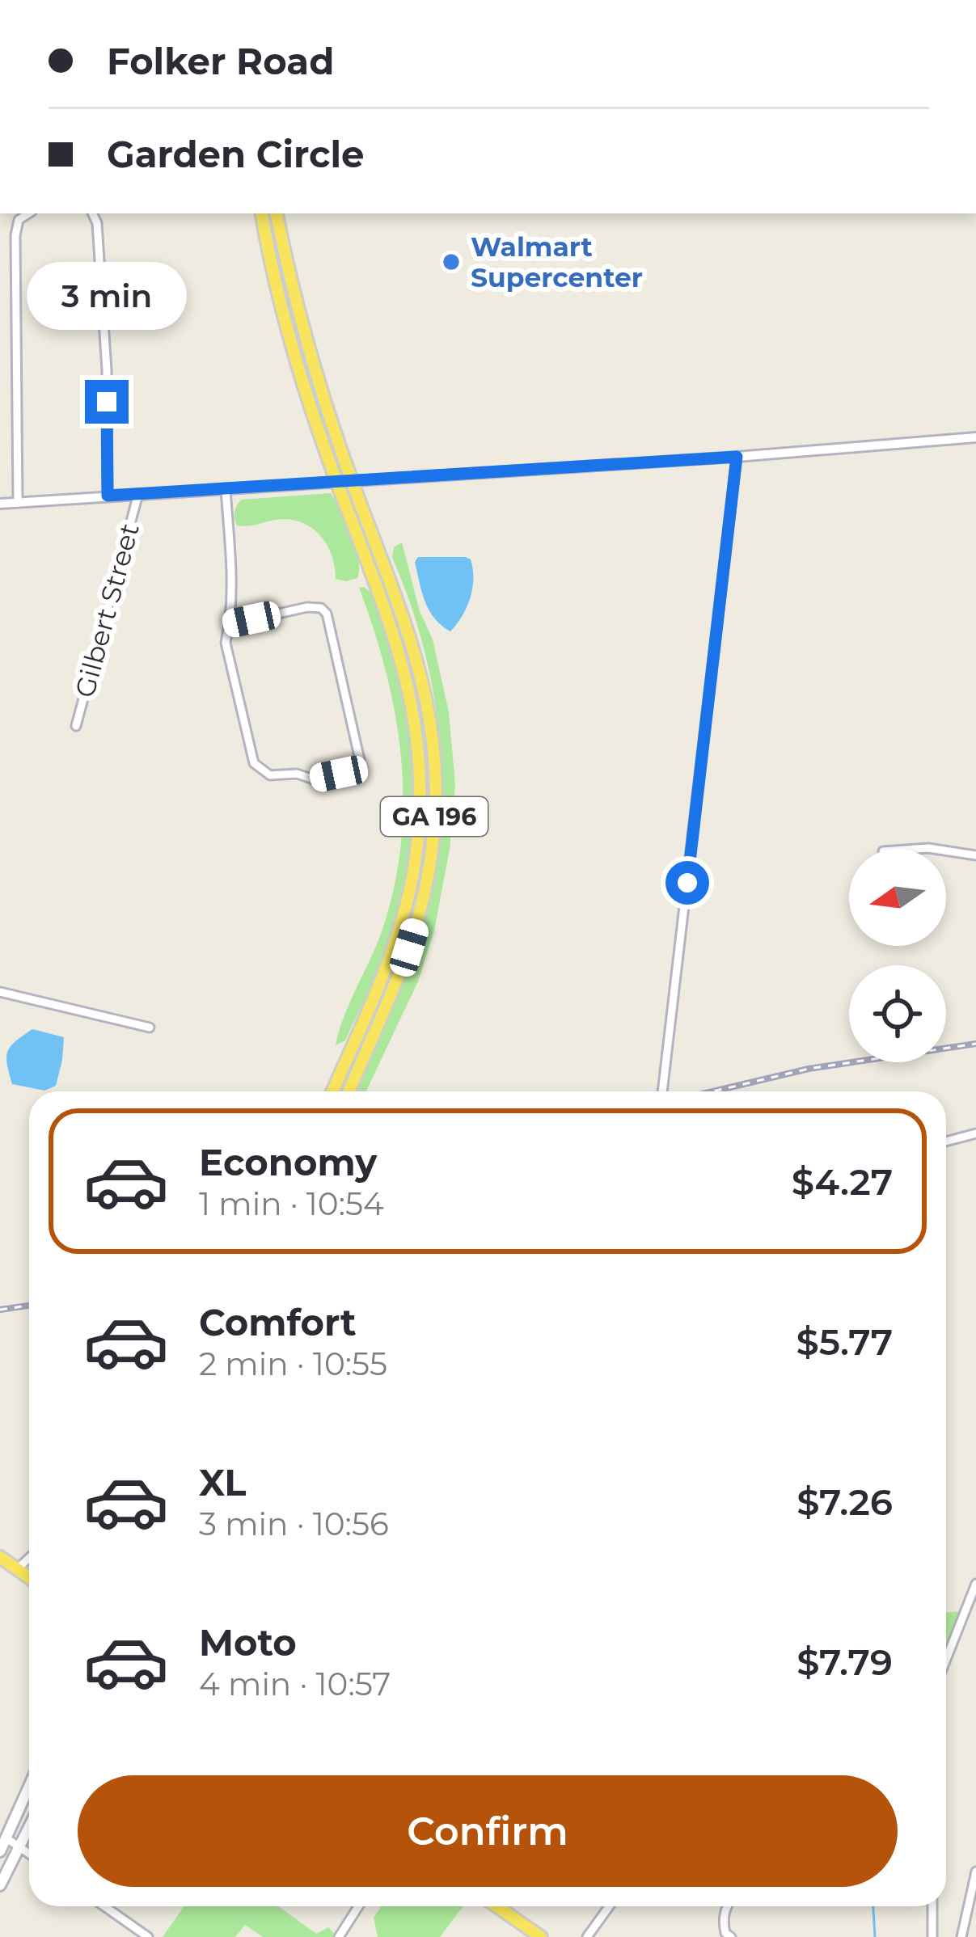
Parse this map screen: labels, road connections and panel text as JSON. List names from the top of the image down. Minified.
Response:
{"streets":{"main road":["GA 196"],"street":["Gilbert Street"]},"places":["Walmart Supercenter"],"north":"left","page":{"banner":["Folker Road","Garden Circle"],"bubble":"3 min","list":[{"name":"Economy","note":"1 min · 10:54","value":"$4.27"},{"name":"Comfort","note":"2 min · 10:55","value":"$5.77"},{"name":"XL","note":"3 min · 10:56","value":"$7.26"},{"name":"Moto","note":"4 min · 10:57","value":"$7.79"}],"buttons":"Confirm"}}
